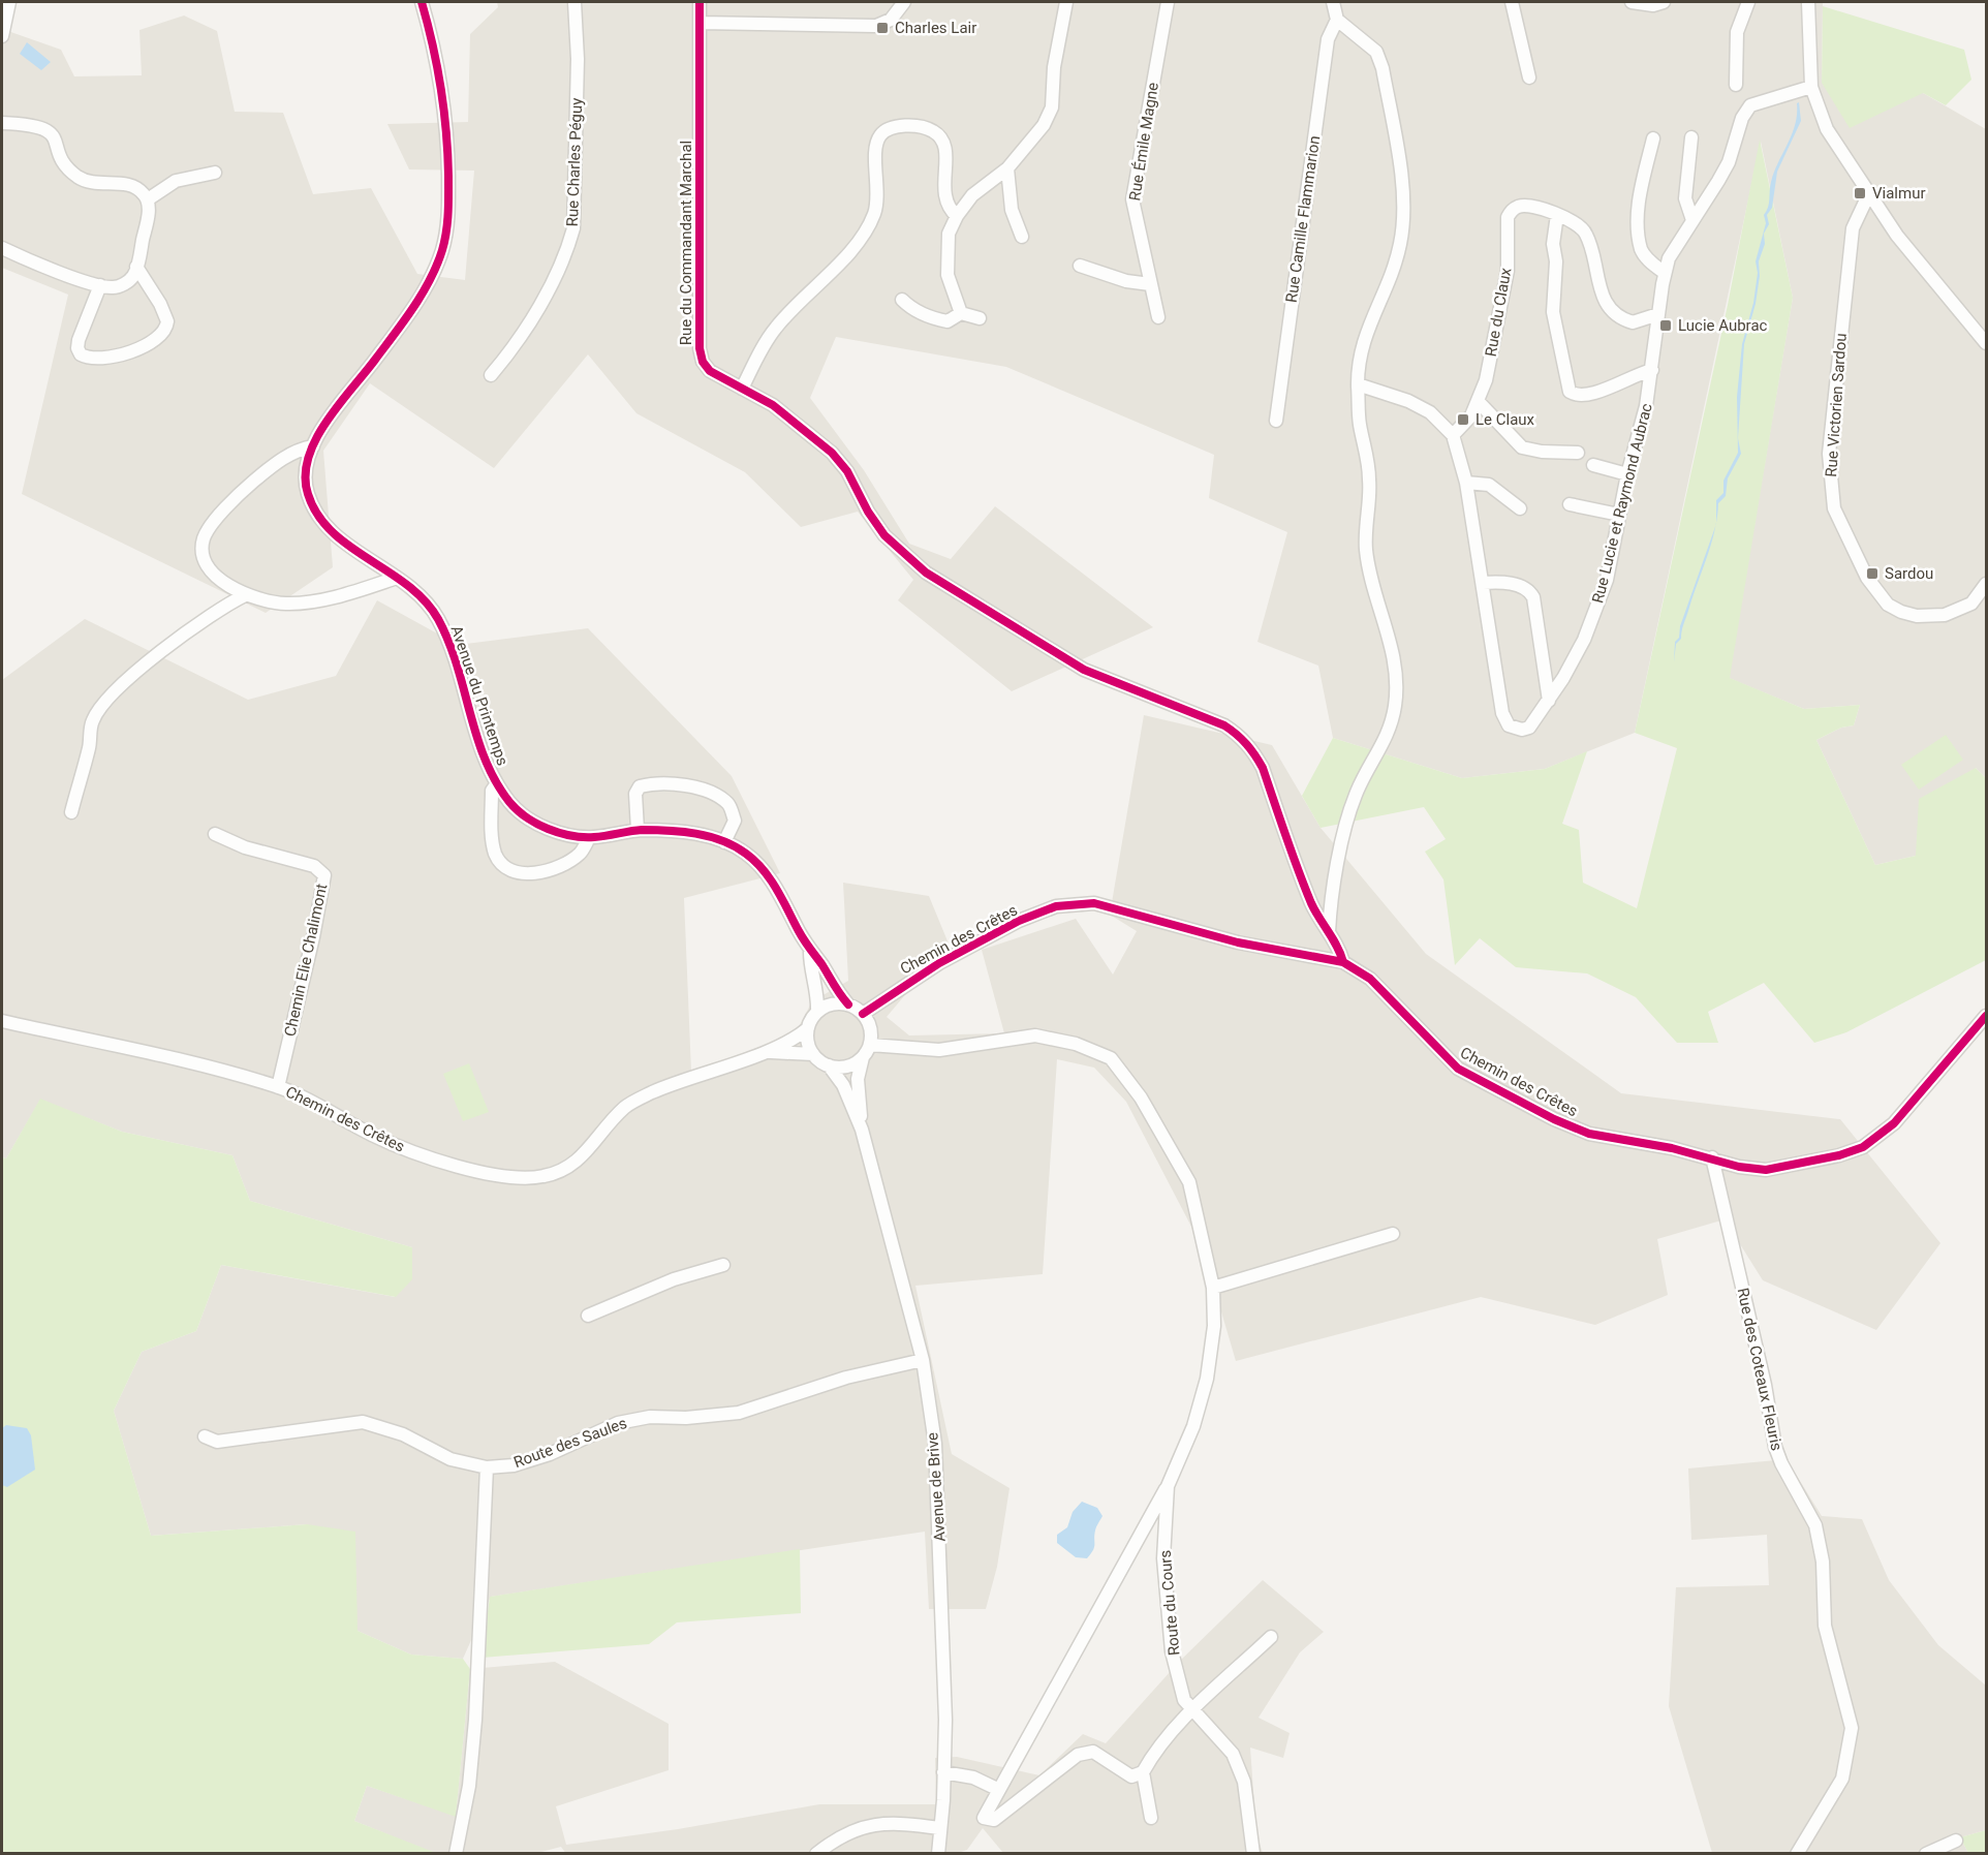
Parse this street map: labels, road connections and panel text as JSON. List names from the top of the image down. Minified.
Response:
{"streets":{"street":["Rue Émile Magne","Rue Charles Péguy","Rue Camille Flammarion","Rue du Commandant Marchal","Rue du Claux","Rue Victorien Sardou","Rue Lucie et Raymond Aubrac","Avenue du Printemps","Chemin des Crêtes","Chemin Elie Chalimont","Rue des Coteaux Fleuris","Route des Saules","Avenue de Brive","Route du Cours"]},"crossings":[["Rue du Commandant Marchal","Chemin des Crêtes"],["Rue du Claux","Rue Lucie et Raymond Aubrac"],["Avenue du Printemps","Chemin des Crêtes"],["Avenue du Printemps","Route du Cours"],["Chemin des Crêtes","Chemin Elie Chalimont"],["Chemin des Crêtes","Rue des Coteaux Fleuris"],["Chemin des Crêtes","Route du Cours"],["Route des Saules","Avenue de Brive"]],"places":{"transit":["Charles Lair","Vialmur","Lucie Aubrac","Le Claux","Sardou"]}}
